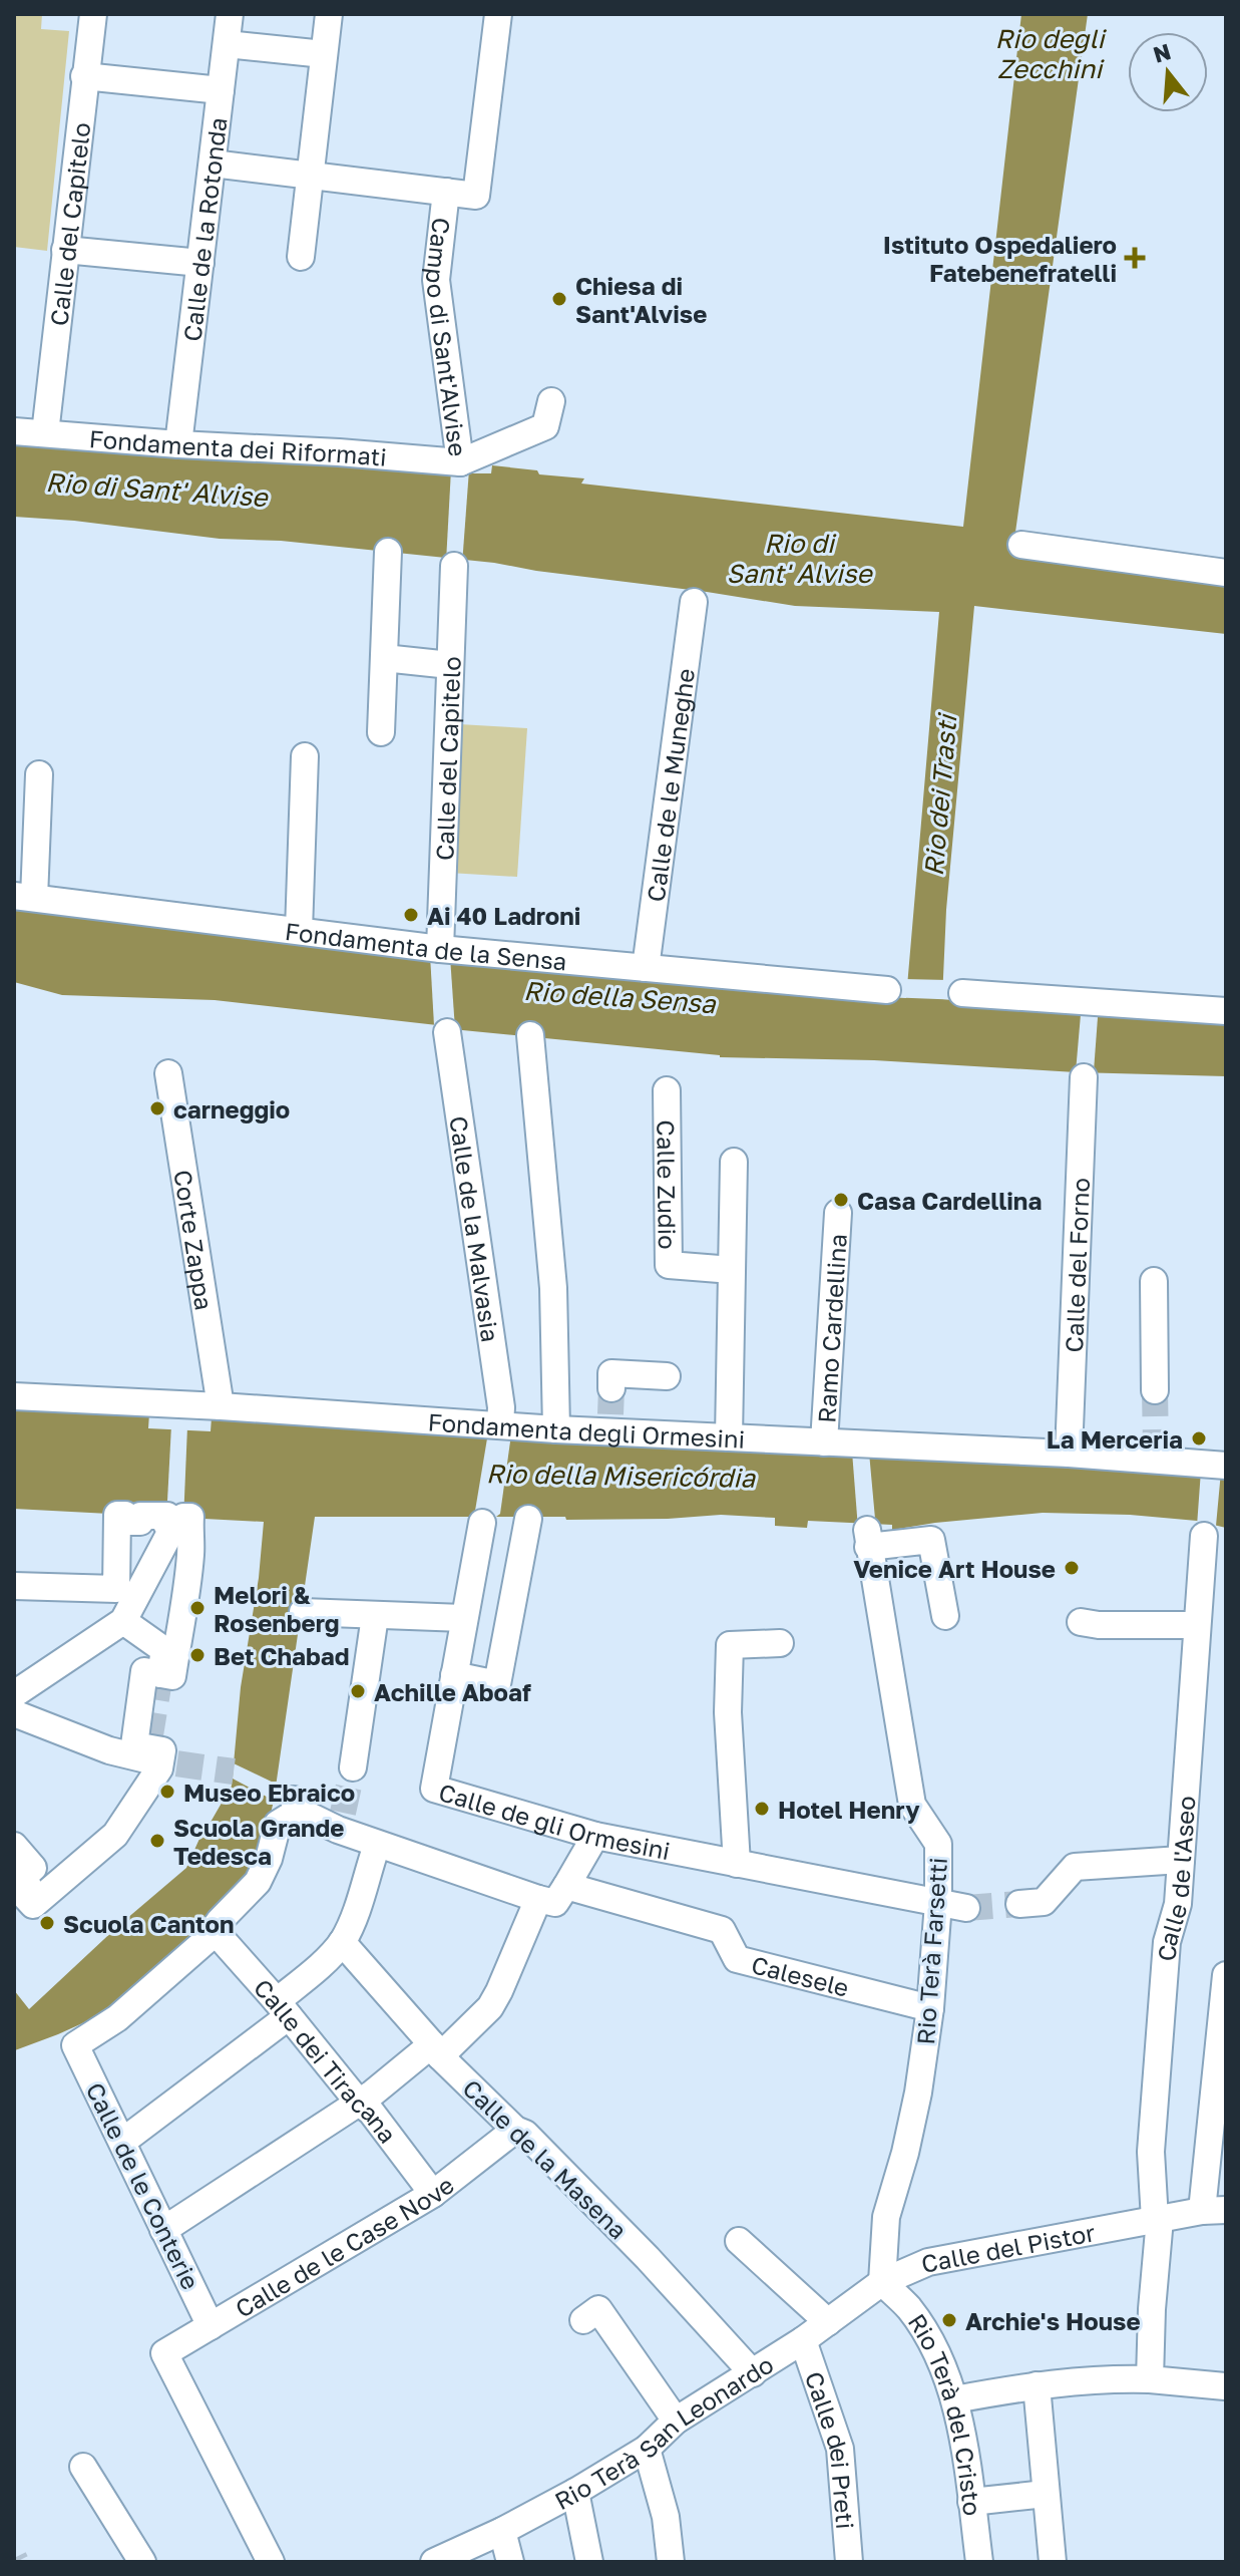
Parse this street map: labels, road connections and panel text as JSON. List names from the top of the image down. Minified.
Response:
{"streets":{"street":["Calle del Capitelo","Calle de la Rotonda","Campo di Sant'Alvise","Fondamenta dei Riformati","Calle de le Muneghe","Fondamenta de la Sensa","Calle Zudio","Calle de la Malvasia","Corte Zappa","Calle del Forno","Ramo Cardellina","Fondamenta degli Ormesini","Calle de gli Ormesini","Calle de l'Aseo","Rio Terà Farsetti","Calesele","Calle dei Tiracana","Calle de la Masena","Calle de le Conterie","Calle de le Case Nove","Calle del Pistor","Rio Terà del Cristo","Rio Terà San Leonardo","Calle dei Preti"]},"crossings":[["Calle del Capitelo","Fondamenta dei Riformati"],["Calle del Capitelo","Fondamenta de la Sensa"],["Calle de la Rotonda","Fondamenta dei Riformati"],["Campo di Sant'Alvise","Fondamenta dei Riformati"],["Calle de le Muneghe","Fondamenta de la Sensa"],["Calle de la Malvasia","Fondamenta degli Ormesini"],["Corte Zappa","Fondamenta degli Ormesini"],["Calle del Forno","Fondamenta degli Ormesini"],["Ramo Cardellina","Fondamenta degli Ormesini"],["Calle de gli Ormesini","Rio Terà Farsetti"],["Calle de l'Aseo","Calle del Pistor"],["Rio Terà Farsetti","Calesele"],["Rio Terà Farsetti","Calle del Pistor"],["Rio Terà Farsetti","Rio Terà del Cristo"],["Rio Terà Farsetti","Rio Terà San Leonardo"],["Calesele","Calle dei Tiracana"],["Calesele","Calle de le Conterie"],["Calle dei Tiracana","Calle de le Conterie"],["Calle dei Tiracana","Calle de le Case Nove"],["Calle de la Masena","Calle de le Case Nove"],["Calle de la Masena","Rio Terà San Leonardo"],["Calle de le Conterie","Calle de le Case Nove"],["Calle del Pistor","Rio Terà del Cristo"],["Calle del Pistor","Rio Terà San Leonardo"],["Rio Terà del Cristo","Rio Terà San Leonardo"],["Rio Terà San Leonardo","Calle dei Preti"]],"water":["Rio degli Zecchini","Rio di Sant' Alvise","Rio dei Trasti","Rio della Sensa","Rio della Misericórdia"],"places":{"health":["Istituto Ospedaliero Fatebenefratelli"],"other":["Chiesa di Sant'Alvise","Ai 40 Ladroni","carneggio","Casa Cardellina","La Merceria","Venice Art House","Melori & Rosenberg","Bet Chabad","Achille Aboaf","Museo Ebraico","Hotel Henry","Scuola Grande Tedesca","Scuola Canton","Archie's House"]},"north":"top"}
